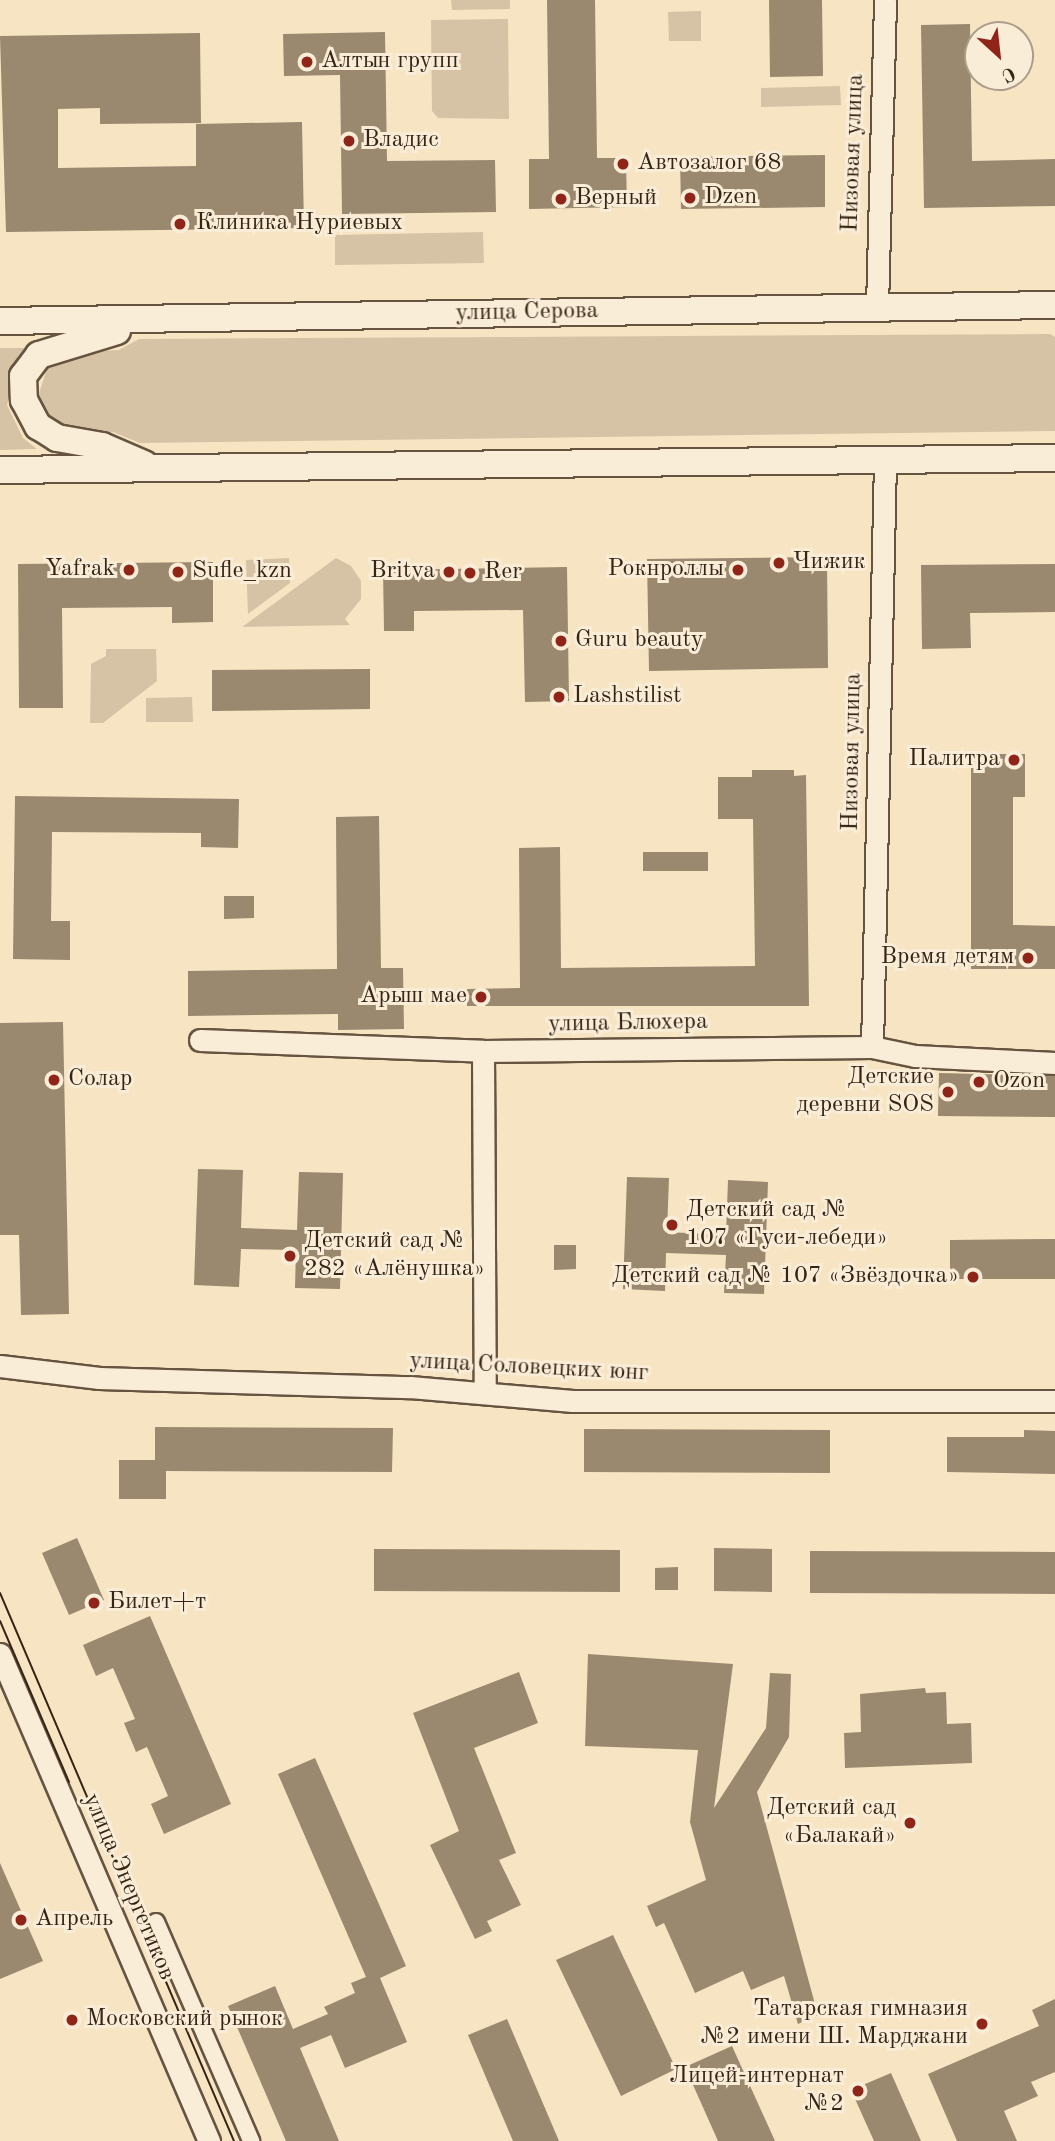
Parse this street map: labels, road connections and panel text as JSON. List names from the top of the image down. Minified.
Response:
{"streets":{"street":["Низовая улица","улица Серова","улица Блюхера","улица Соловецких юнг","улица Энергетиков"]},"crossings":[["Низовая улица","улица Серова"],["Низовая улица","улица Блюхера"]],"places":["Алтын групп","Владис","Автозалог 68","Dzen","Верный","Клиника Нуриевых","Чижик","Yafrak","Рокнроллы","Sufle_kzn","Britva","Rer","Guru beauty","Lashstilist","Палитра","Время детям","Арыш мае","Солар","Ozon","Детские деревни SOS","Детский сад № 107 «Гуси-лебеди»","Детский сад № 282 «Алёнушка»","Детский сад № 107 «Звёздочка»","Билет+т","Детский сад «Балакай»","Апрель","Московский рынок","Татарская гимназия №2 имени Ш. Марджани","Лицей-интернат №2"],"north":"bottom right"}
